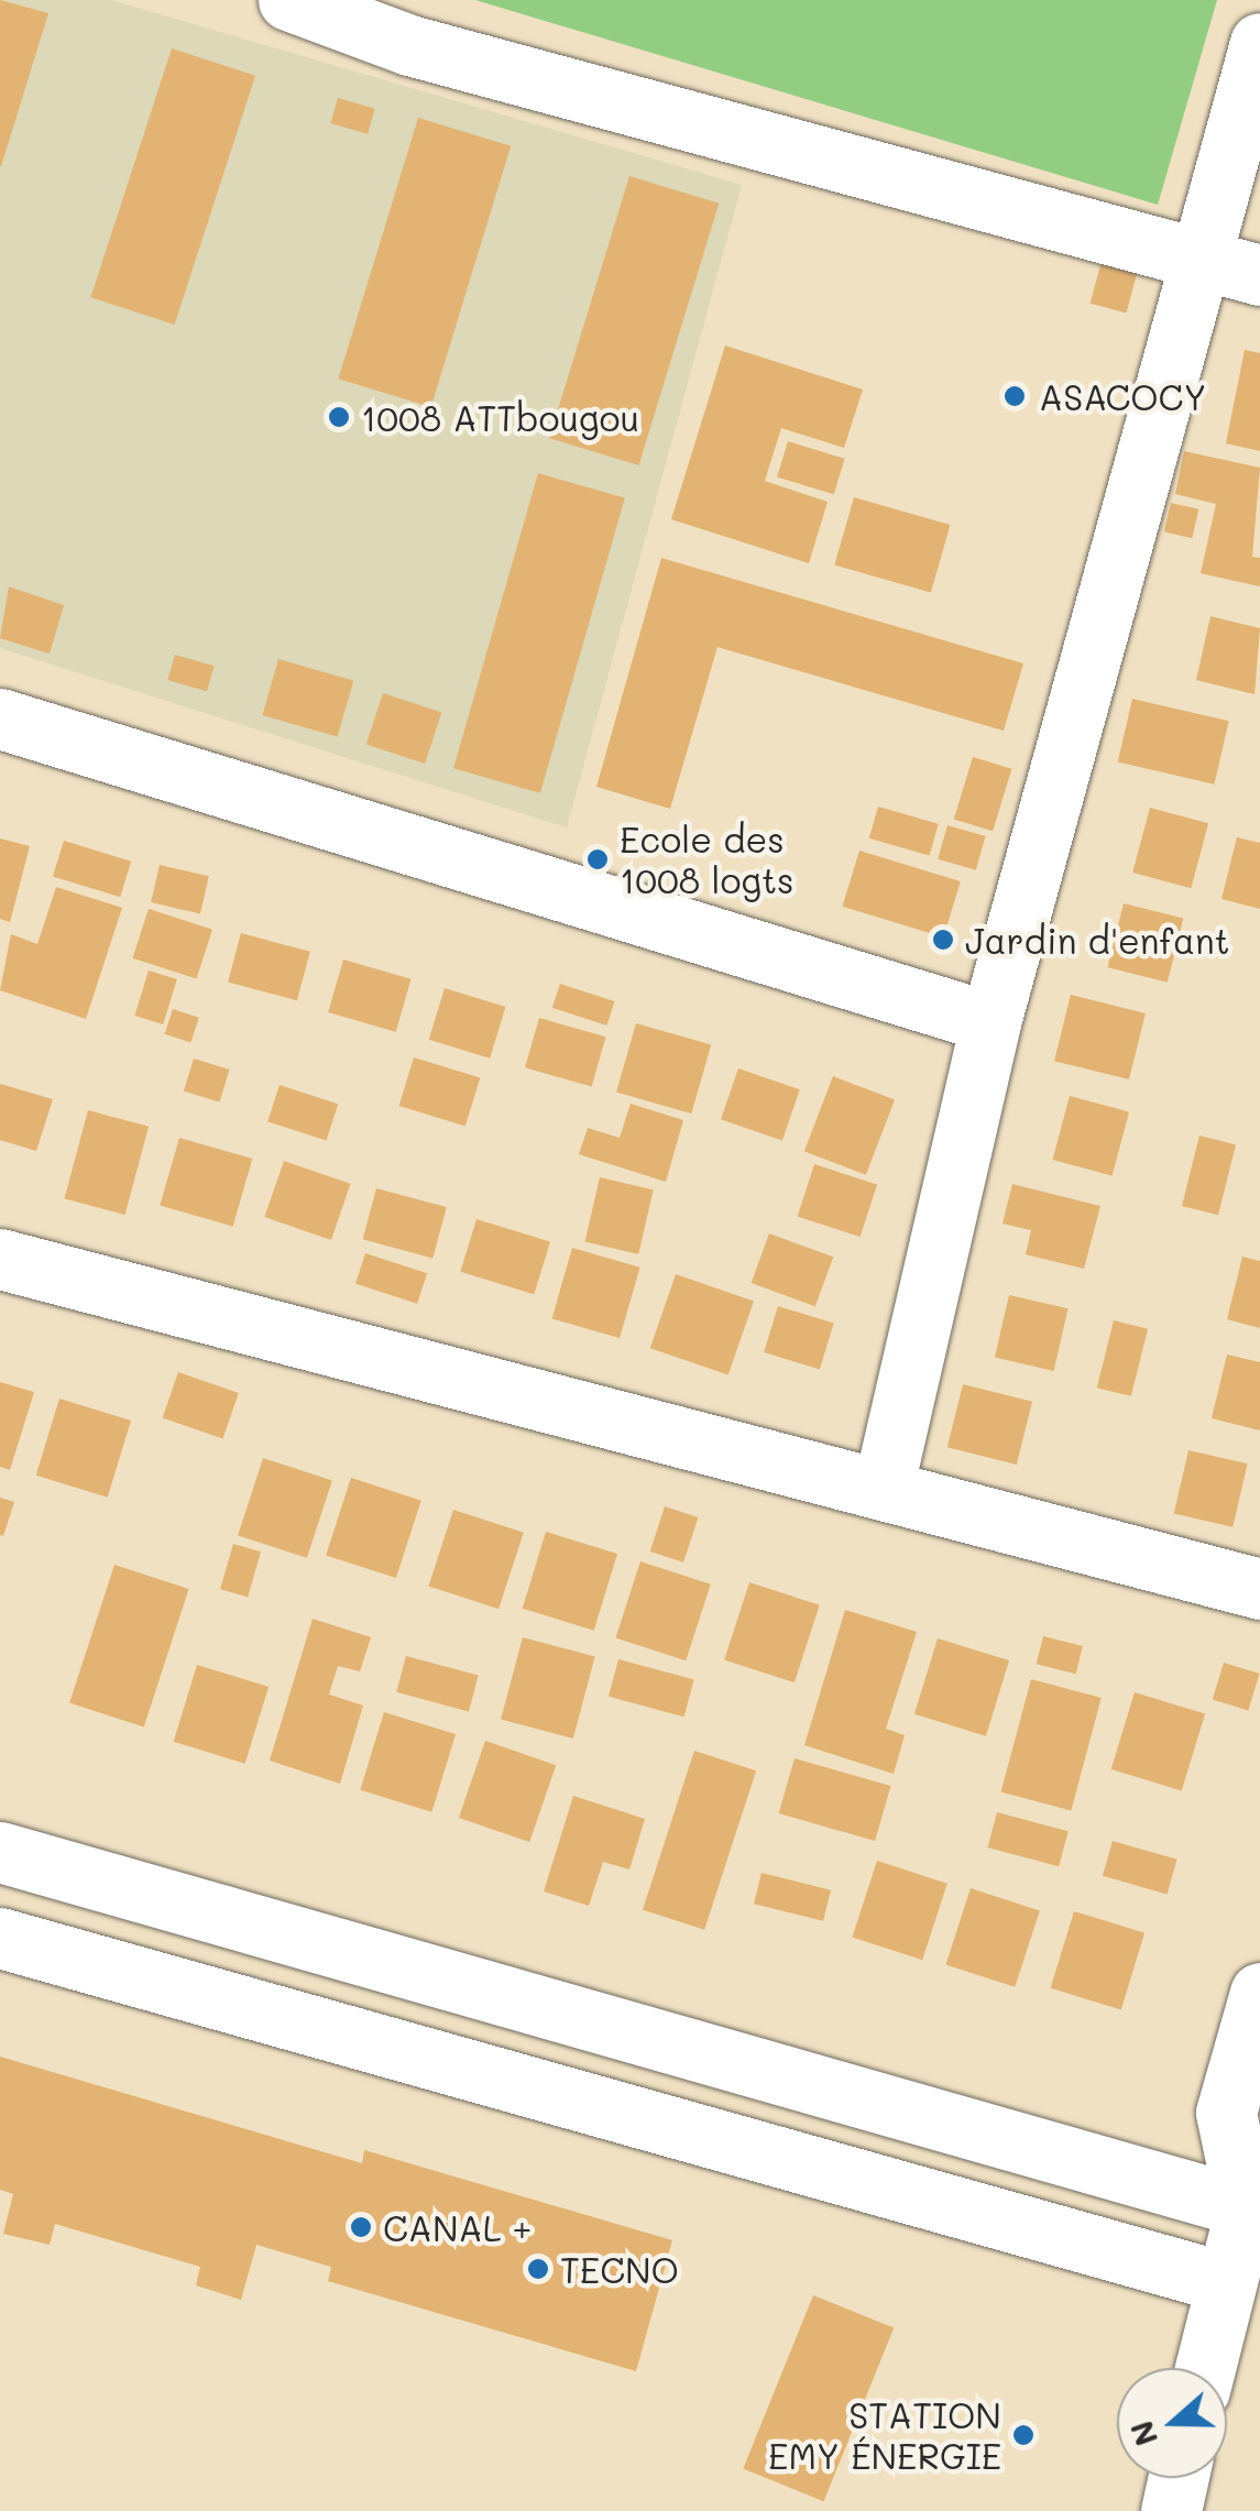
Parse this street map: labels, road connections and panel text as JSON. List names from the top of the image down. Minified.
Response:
{"places":["ASACOCY","1008 ATTbougou","Ecole des 1008 logts","Jardin d'enfant","CANAL +","TECNO","STATION EMY ÉNERGIE"],"north":"left"}
